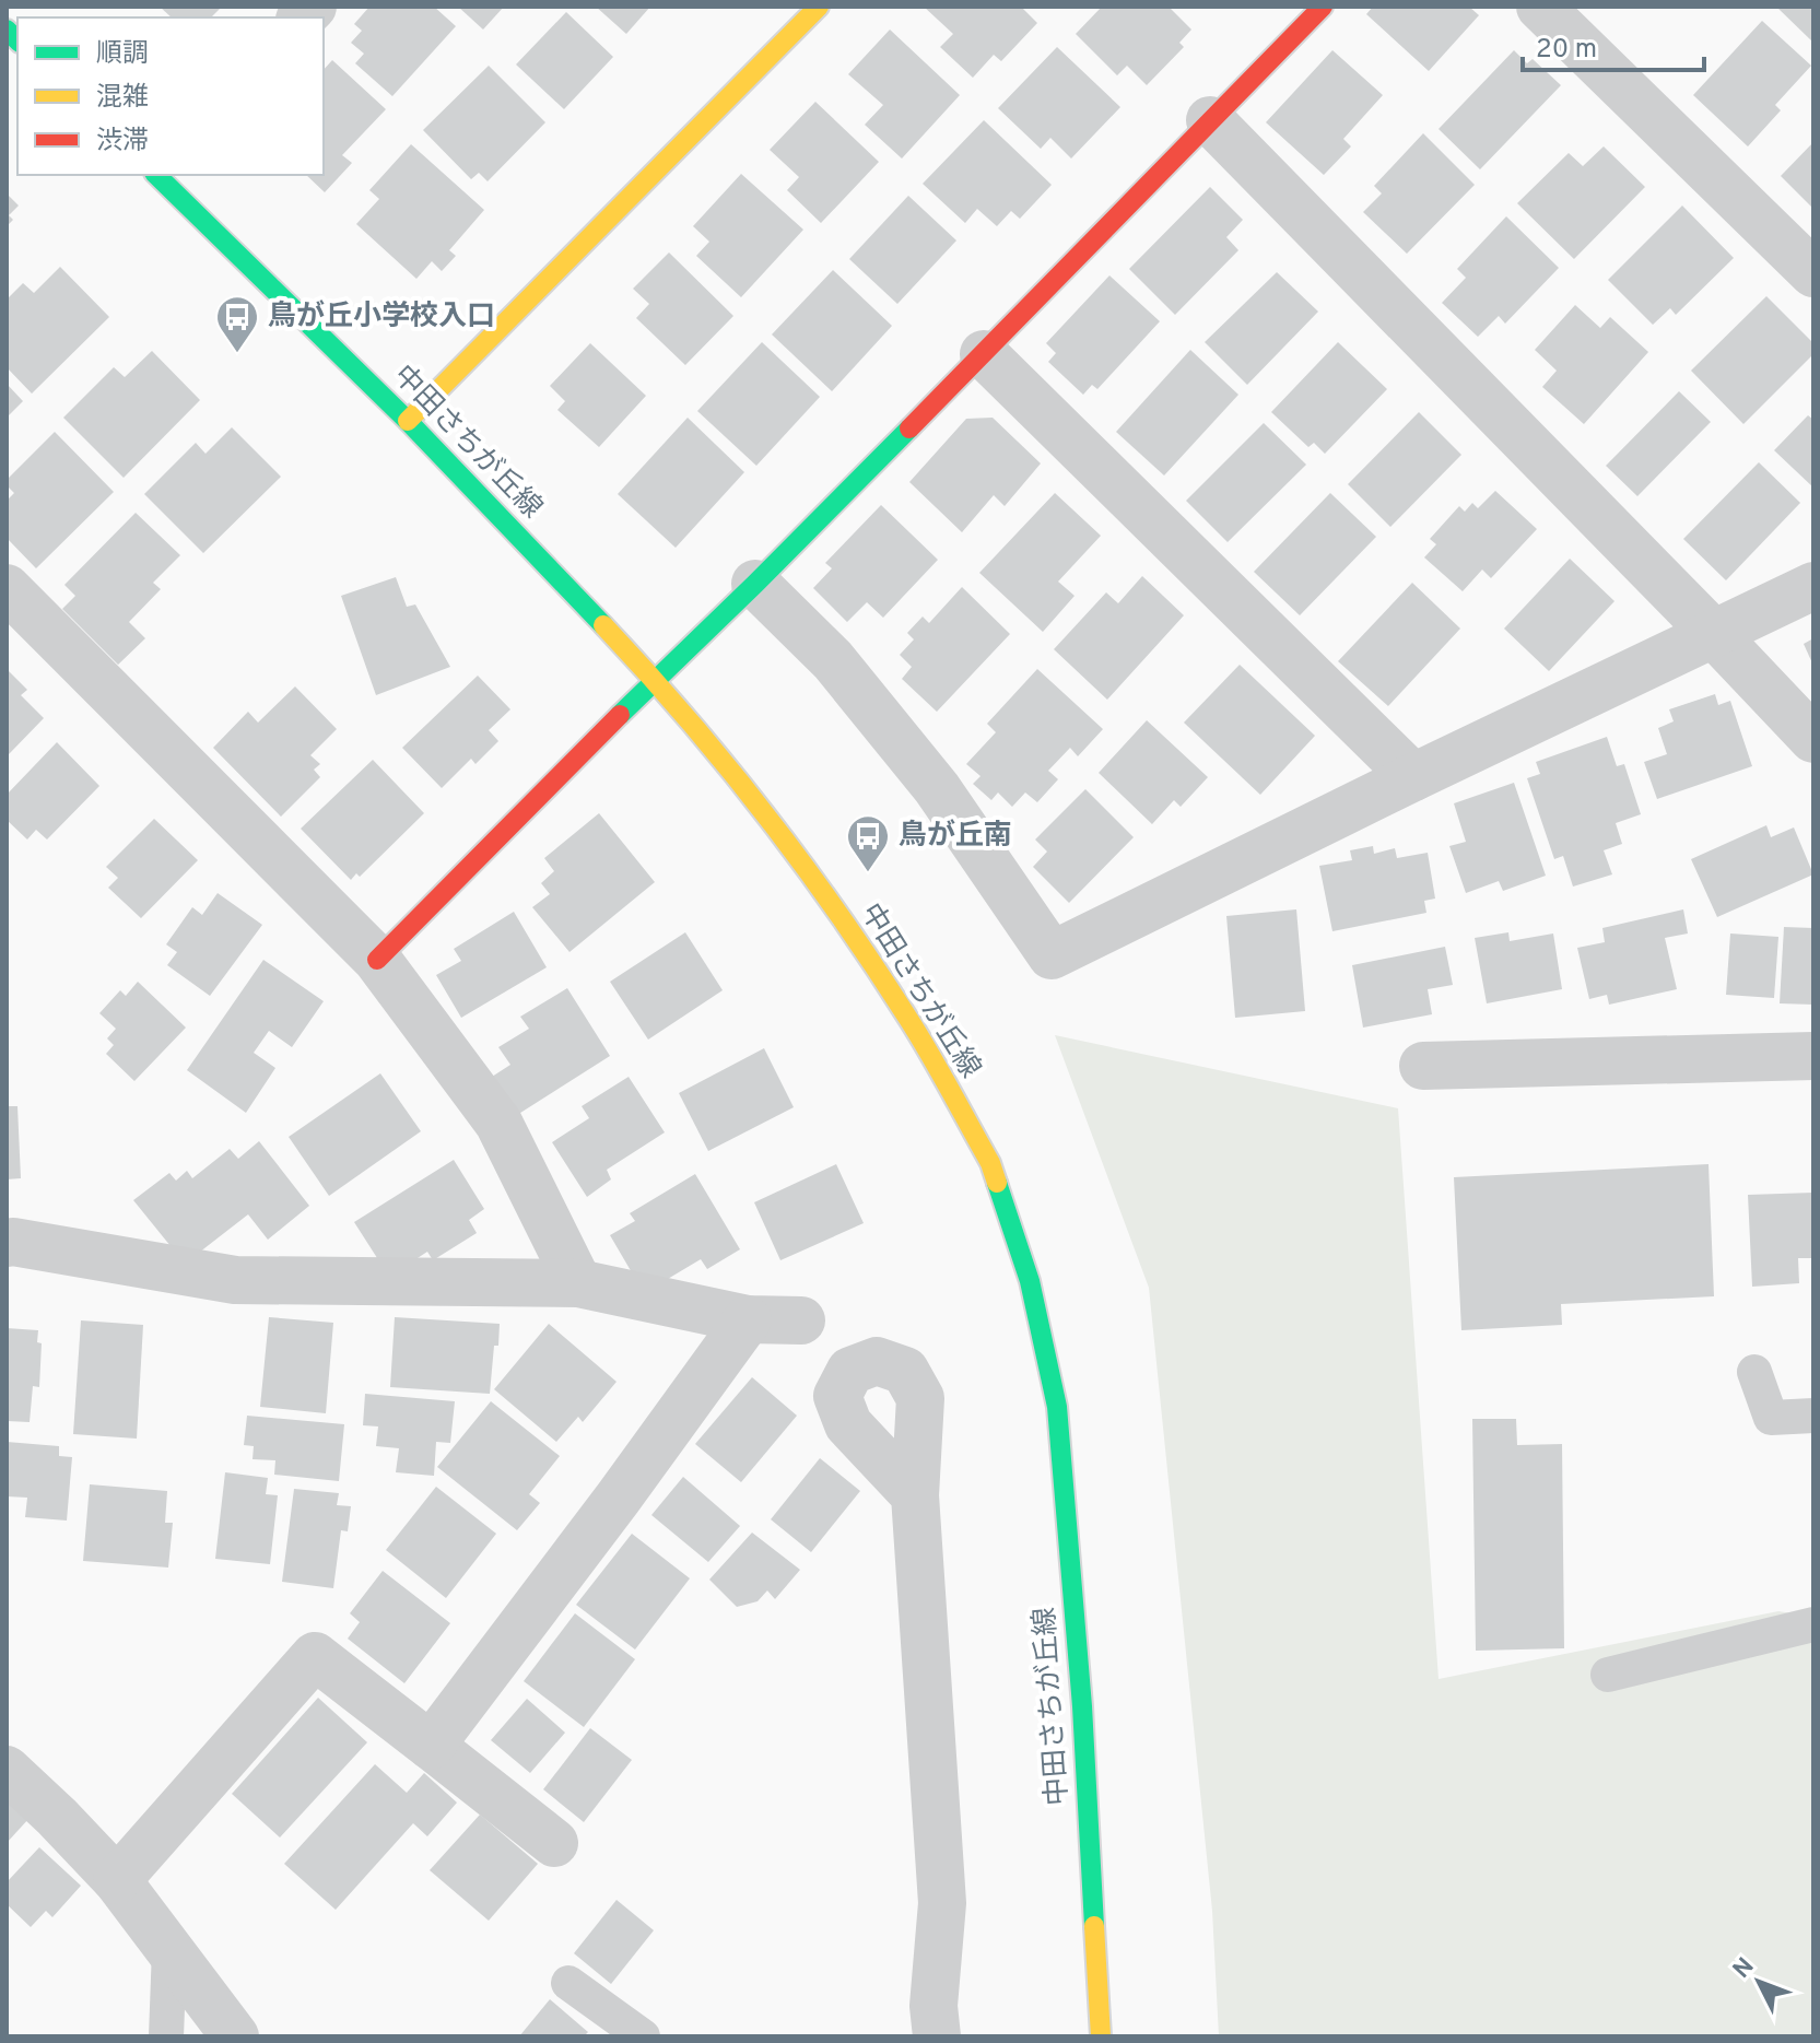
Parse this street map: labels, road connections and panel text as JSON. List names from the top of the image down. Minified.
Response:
{"streets":{"street":["中田さちが丘線"]},"places":{"bus stop":["鳥が丘小学校入口","鳥が丘南"]},"legend":["順調","混雑","渋滞"],"scale_bar":"20 m","north":"top left"}
